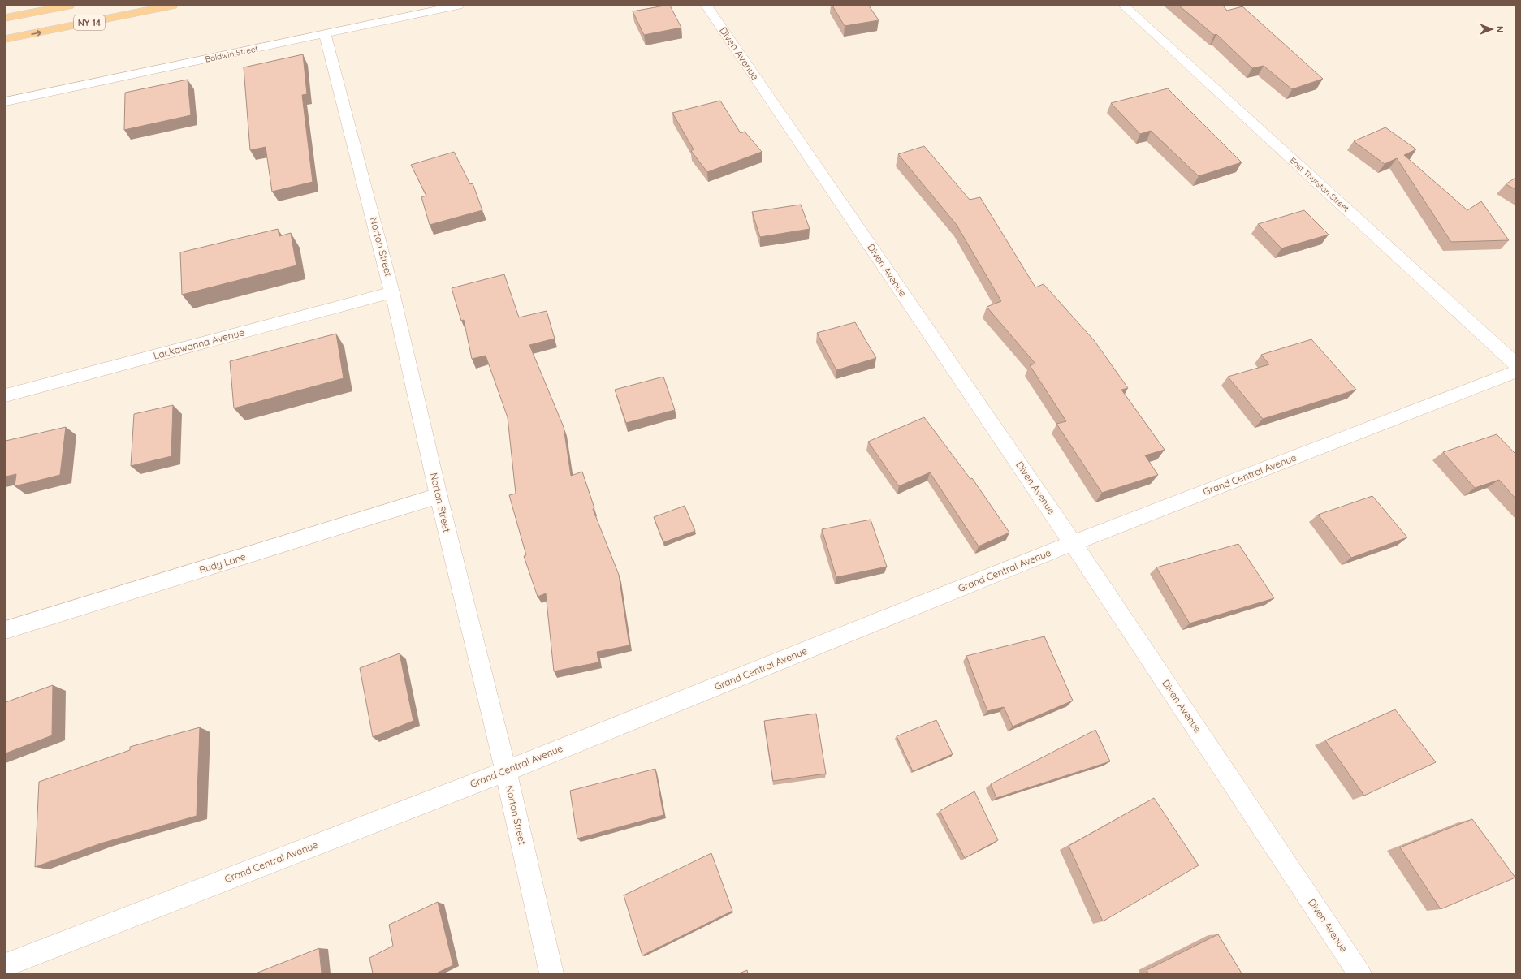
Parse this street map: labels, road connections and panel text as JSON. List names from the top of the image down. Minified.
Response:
{"streets":{"main road":["NY 14"],"street":["Baldwin Street","Diven Avenue","East Thurston Street","Norton Street","Lackawanna Avenue","Grand Central Avenue","Rudy Lane"]},"crossings":[["Baldwin Street","Norton Street"],["Diven Avenue","Grand Central Avenue"],["Norton Street","Lackawanna Avenue"],["Norton Street","Grand Central Avenue"],["Norton Street","Rudy Lane"]],"north":"right"}
